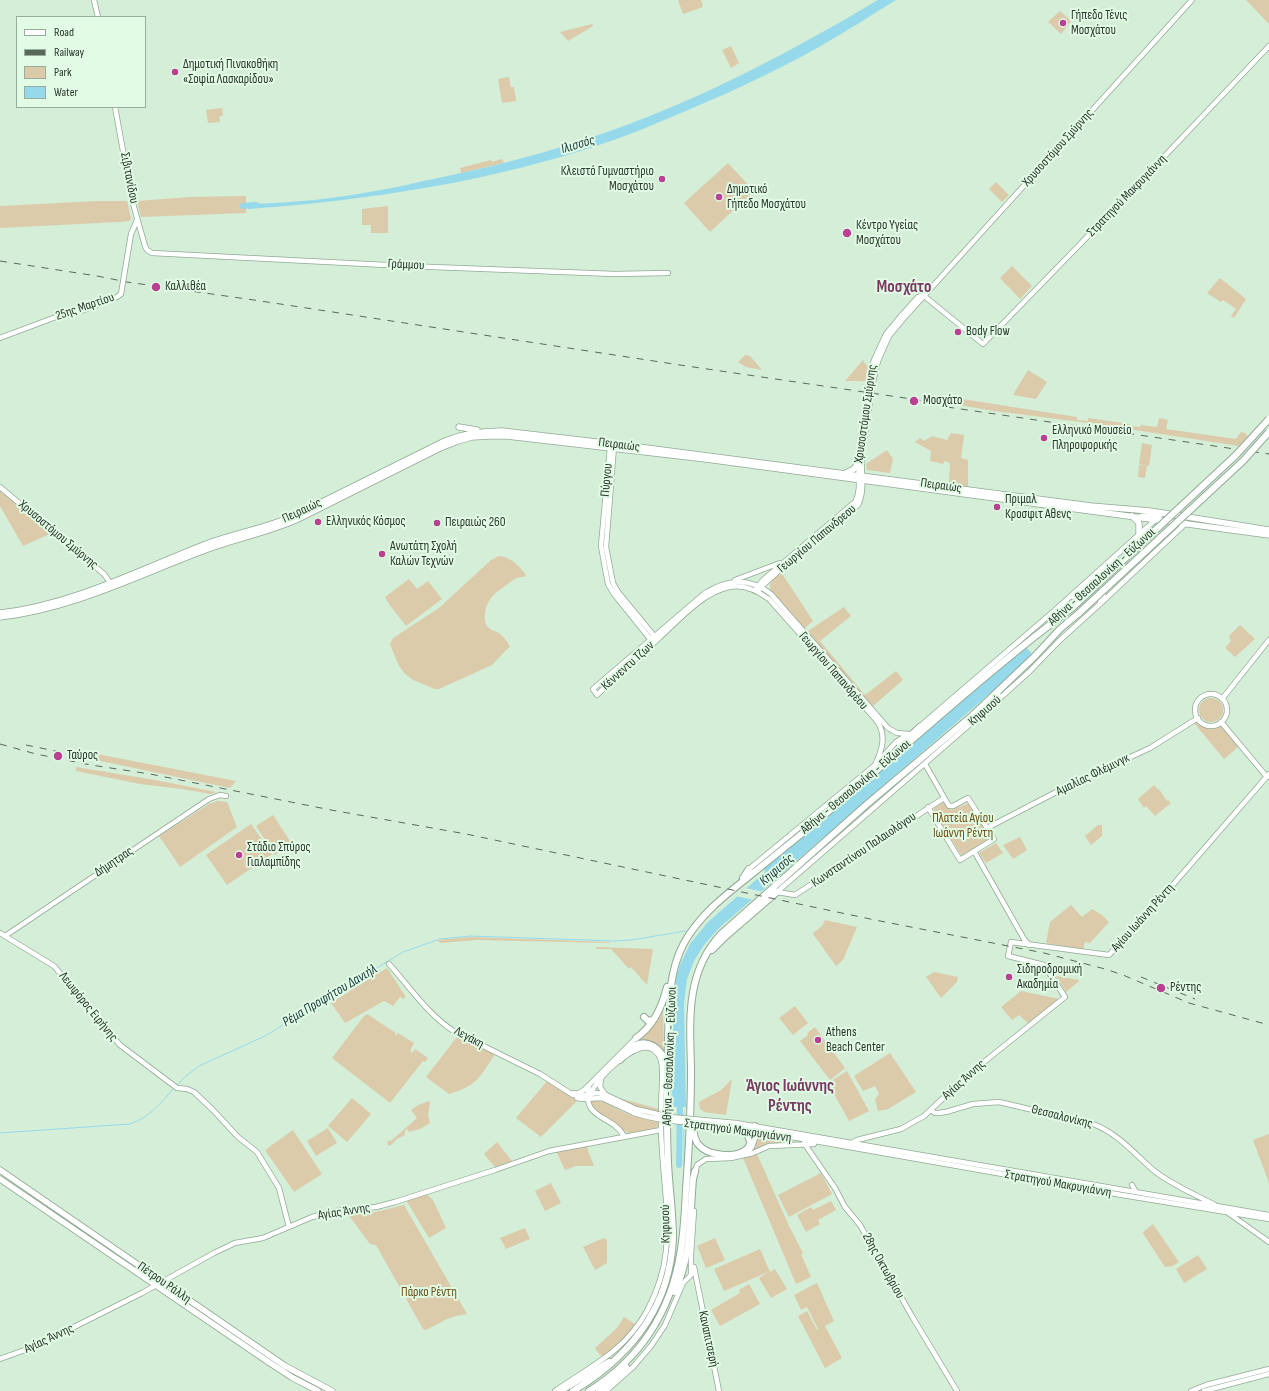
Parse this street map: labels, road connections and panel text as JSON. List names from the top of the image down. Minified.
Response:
{"streets":{"highway":["Αθήνα - Θεσσαλονίκη - Εύζωνοι"],"main road":["Πειραιώς","Πέτρου Ράλλη"],"street":["Χρυσοστόμου Σμύρνης","Σιβιτανίδου","Στρατηγού Μακρυγιάννη","Γράμμου","25ης Μαρτίου","Πύργου","Γεωργίου Παπανδρεου","Κέννεντυ Τζων","Γεωργίου Παπανδρέου","Κηφισού","Αμαλίας Φλέμινγκ","Κωνσταντίνου Παλαιολόγου","Δήμητρας","Αγίου Ιωάννη Ρέντη","Λεωφόρος Ειρήνης","Λεγάκη","Αγίας Άννης","Θεσσαλονίκης","28ης Οκτωβρίου","Καναπιτσερή"]},"crossings":[["Χρυσοστόμου Σμύρνης","Στρατηγού Μακρυγιάννη"],["Χρυσοστόμου Σμύρνης","Πειραιώς"],["Χρυσοστόμου Σμύρνης","Γεωργίου Παπανδρεου"],["Σιβιτανίδου","Γράμμου"],["Σιβιτανίδου","25ης Μαρτίου"],["Στρατηγού Μακρυγιάννη","Κηφισού"],["Στρατηγού Μακρυγιάννη","Λεγάκη"],["Στρατηγού Μακρυγιάννη","Αγίας Άννης"],["Στρατηγού Μακρυγιάννη","Θεσσαλονίκης"],["Στρατηγού Μακρυγιάννη","28ης Οκτωβρίου"],["Πειραιώς","Πύργου"],["Πειραιώς","Γεωργίου Παπανδρεου"],["Πειραιώς","Κηφισού"],["Πύργου","Κέννεντυ Τζων"],["Γεωργίου Παπανδρεου","Κέννεντυ Τζων"],["Γεωργίου Παπανδρεου","Γεωργίου Παπανδρέου"],["Κέννεντυ Τζων","Γεωργίου Παπανδρέου"],["Κηφισού","Κωνσταντίνου Παλαιολόγου"],["Κηφισού","Αγίας Άννης"],["Κηφισού","Καναπιτσερή"],["Δήμητρας","Λεωφόρος Ειρήνης"],["Λεωφόρος Ειρήνης","Αγίας Άννης"],["Αγίας Άννης","Θεσσαλονίκης"],["Αγίας Άννης","Πέτρου Ράλλη"]],"districts":["Μοσχάτο","Άγιος Ιωάννης Ρέντης"],"water":["Ιλισσός","Κηφισός","Ρέμα Προφήτου Δανιήλ"],"parks":["Πλατεία Αγίου Ιωάννη Ρέντη","Πάρκο Ρέντη"],"places":["Γήπεδο Τένις Μοσχάτου","Δημοτική Πινακοθήκη «Σοφία Λασκαρίδου»","Κλειστό Γυμναστήριο Μοσχάτου","Δημοτικό Γήπεδο Μοσχάτου","Κέντρο Υγείας Μοσχάτου","Καλλιθέα","Body Flow","Μοσχάτο","Ελληνικό Μουσείο Πληροφορικής","Πριμαλ Κροσφιτ Αθενς","Ελληνικός Κόσμος","Πειραιώς 260","Ανωτάτη Σχολή Καλών Τεχνών","Ταύρος","Στάδιο Σπύρος Γιαλαμπίδης","Σιδηροδρομική Ακαδημία","Ρέντης","Athens Beach Center"],"legend":["Road","Railway","Park","Water"]}
